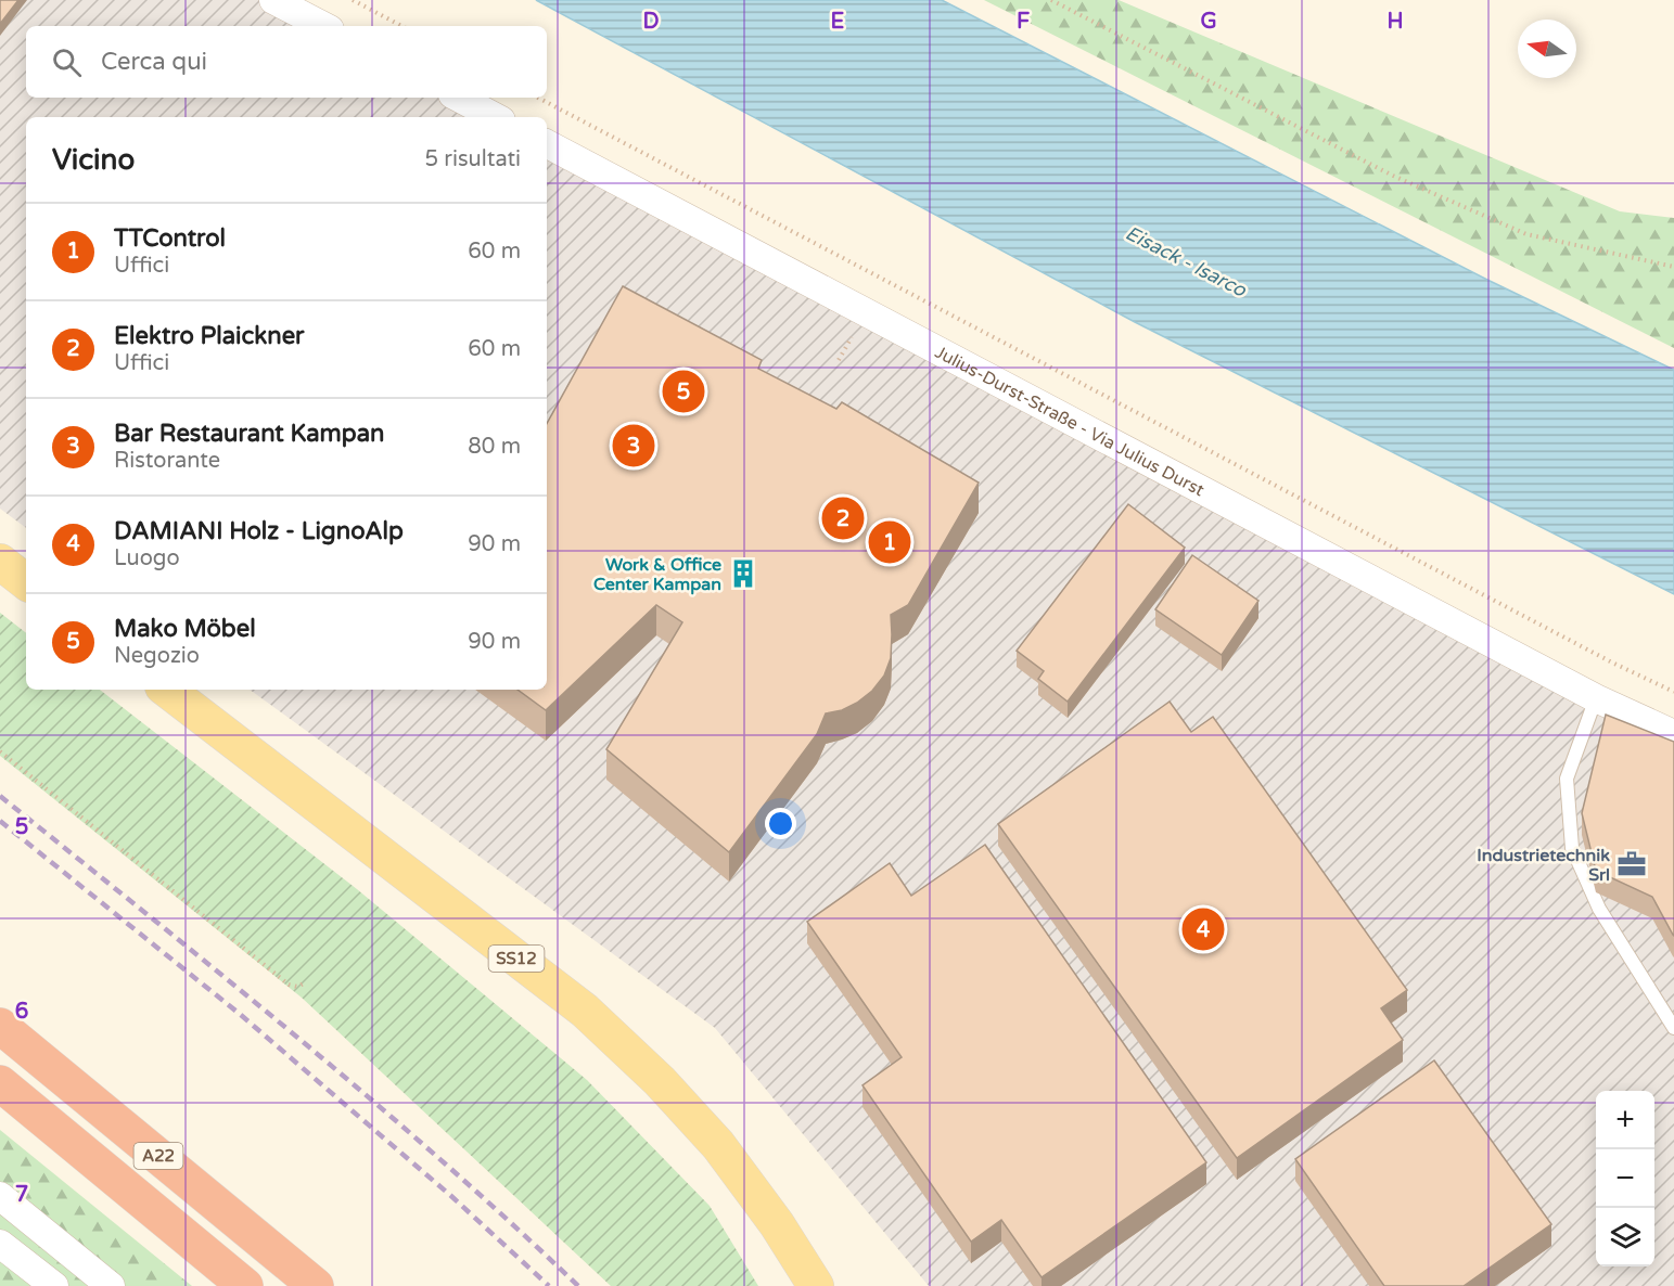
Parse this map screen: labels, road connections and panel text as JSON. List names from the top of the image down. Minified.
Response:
{"streets":{"highway":["A22"],"main road":["SS12"],"street":["Julius-Durst-Straße - Via Julius Durst"]},"water":["Eisack - Isarco"],"places":{"building":["Work & Office Center Kampan"],"office":["Industrietechnik Srl"]},"north":"left","page":{"search":"Cerca qui","heading":["Vicino","5 risultati"],"list":[{"mark":"1","name":"TTControl","note":"Uffici","value":"60 m"},{"mark":"2","name":"Elektro Plaickner","note":"Uffici","value":"60 m"},{"mark":"3","name":"Bar Restaurant Kampan","note":"Ristorante","value":"80 m"},{"mark":"4","name":"DAMIANI Holz - LignoAlp","note":"Luogo","value":"90 m"},{"mark":"5","name":"Mako Möbel","note":"Negozio","value":"90 m"}],"pins":["5","3","2","1","4"],"map_buttons":["+","−"]},"grid":{"columns":["D","E","F","G","H"],"rows":["5","6","7"]}}
